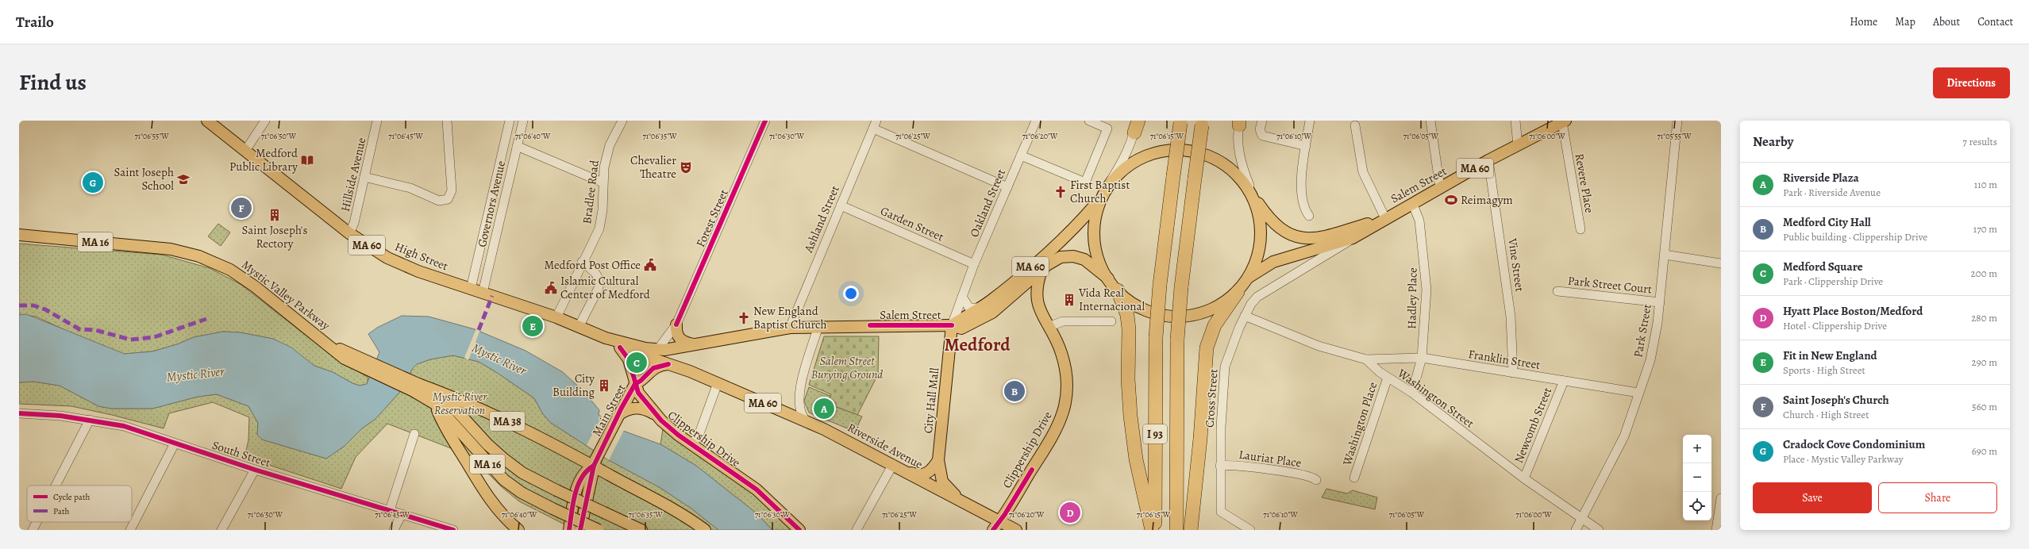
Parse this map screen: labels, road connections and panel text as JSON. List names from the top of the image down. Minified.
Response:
{"streets":{"highway":["I 93"],"main road":["MA 60","Salem Street","MA 16","High Street","Mystic Valley Parkway","City Hall Mall","Main Street","MA 38","Clippership Drive","Riverside Avenue"],"street":["Hillside Avenue","Revere Place","Bradlee Road","Oakland Street","Governors Avenue","Forest Street","Ashland Street","Garden Street","Vine Street","Park Street Court","Hadley Place","Park Street","Franklin Street","Cross Street","Washington Street","Washington Place","Newcomb Street","South Street","Lauriat Place"]},"crossings":[["MA 60","Salem Street"],["MA 60","City Hall Mall"],["MA 60","Riverside Avenue"],["Hillside Avenue","High Street"],["Revere Place","Salem Street"],["Salem Street","Oakland Street"],["Salem Street","Forest Street"],["Salem Street","Ashland Street"],["Salem Street","High Street"],["Salem Street","Vine Street"],["Salem Street","Hadley Place"],["Salem Street","Cross Street"],["Salem Street","Washington Street"],["Salem Street","City Hall Mall"],["Salem Street","Main Street"],["Salem Street","Clippership Drive"],["Bradlee Road","High Street"],["Oakland Street","Garden Street"],["Oakland Street","City Hall Mall"],["Governors Avenue","High Street"],["Forest Street","High Street"],["Forest Street","Main Street"],["Ashland Street","Garden Street"],["High Street","Main Street"],["High Street","Clippership Drive"],["High Street","Riverside Avenue"],["Vine Street","Franklin Street"],["Park Street Court","Park Street"],["Mystic Valley Parkway","MA 38"],["Hadley Place","Franklin Street"],["Hadley Place","Washington Street"],["Park Street","Franklin Street"],["Park Street","Washington Street"],["Franklin Street","Washington Street"],["Franklin Street","Newcomb Street"],["Cross Street","Washington Street"],["Cross Street","Lauriat Place"],["Washington Street","Washington Place"],["Washington Street","Newcomb Street"],["City Hall Mall","Riverside Avenue"],["Main Street","MA 38"],["Main Street","Clippership Drive"],["Main Street","Riverside Avenue"],["Clippership Drive","Riverside Avenue"]],"districts":["Medford"],"water":["Mystic River"],"parks":["Salem Street Burying Ground","Mystic River Reservation"],"places":{"library":["Medford Public Library"],"theatre":["Chevalier Theatre"],"school or university":["Saint Joseph School"],"church":["First Baptist Church","New England Baptist Church"],"sports":["Reimagym"],"building":["Saint Joseph's Rectory","Vida Real Internacional","City Building"],"public building":["Medford Post Office","Islamic Cultural Center of Medford"]},"legend":["Cycle path","Path"],"page":{"header":"Trailo","nav":["Home","Map","About","Contact"],"title":"Find us","buttons":["Directions",["Save","Share"]],"heading":["Nearby","7 results"],"list":[{"mark":"A","name":"Riverside Plaza","note":"Park · Riverside Avenue","value":"110 m"},{"mark":"B","name":"Medford City Hall","note":"Public building · Clippership Drive","value":"170 m"},{"mark":"C","name":"Medford Square","note":"Park · Clippership Drive","value":"200 m"},{"mark":"D","name":"Hyatt Place Boston/Medford","note":"Hotel · Clippership Drive","value":"280 m"},{"mark":"E","name":"Fit in New England","note":"Sports · High Street","value":"290 m"},{"mark":"F","name":"Saint Joseph's Church","note":"Church · High Street","value":"560 m"},{"mark":"G","name":"Cradock Cove Condominium","note":"Place · Mystic Valley Parkway","value":"690 m"}],"pins":["G","F","E","C","B","A","D"],"map_buttons":["+","−"]},"coordinates":["71°06'55\"W","71°06'50\"W","71°06'45\"W","71°06'40\"W","71°06'35\"W","71°06'30\"W","71°06'25\"W","71°06'20\"W","71°06'15\"W","71°06'10\"W","71°06'05\"W","71°06'00\"W","71°05'55\"W"]}
